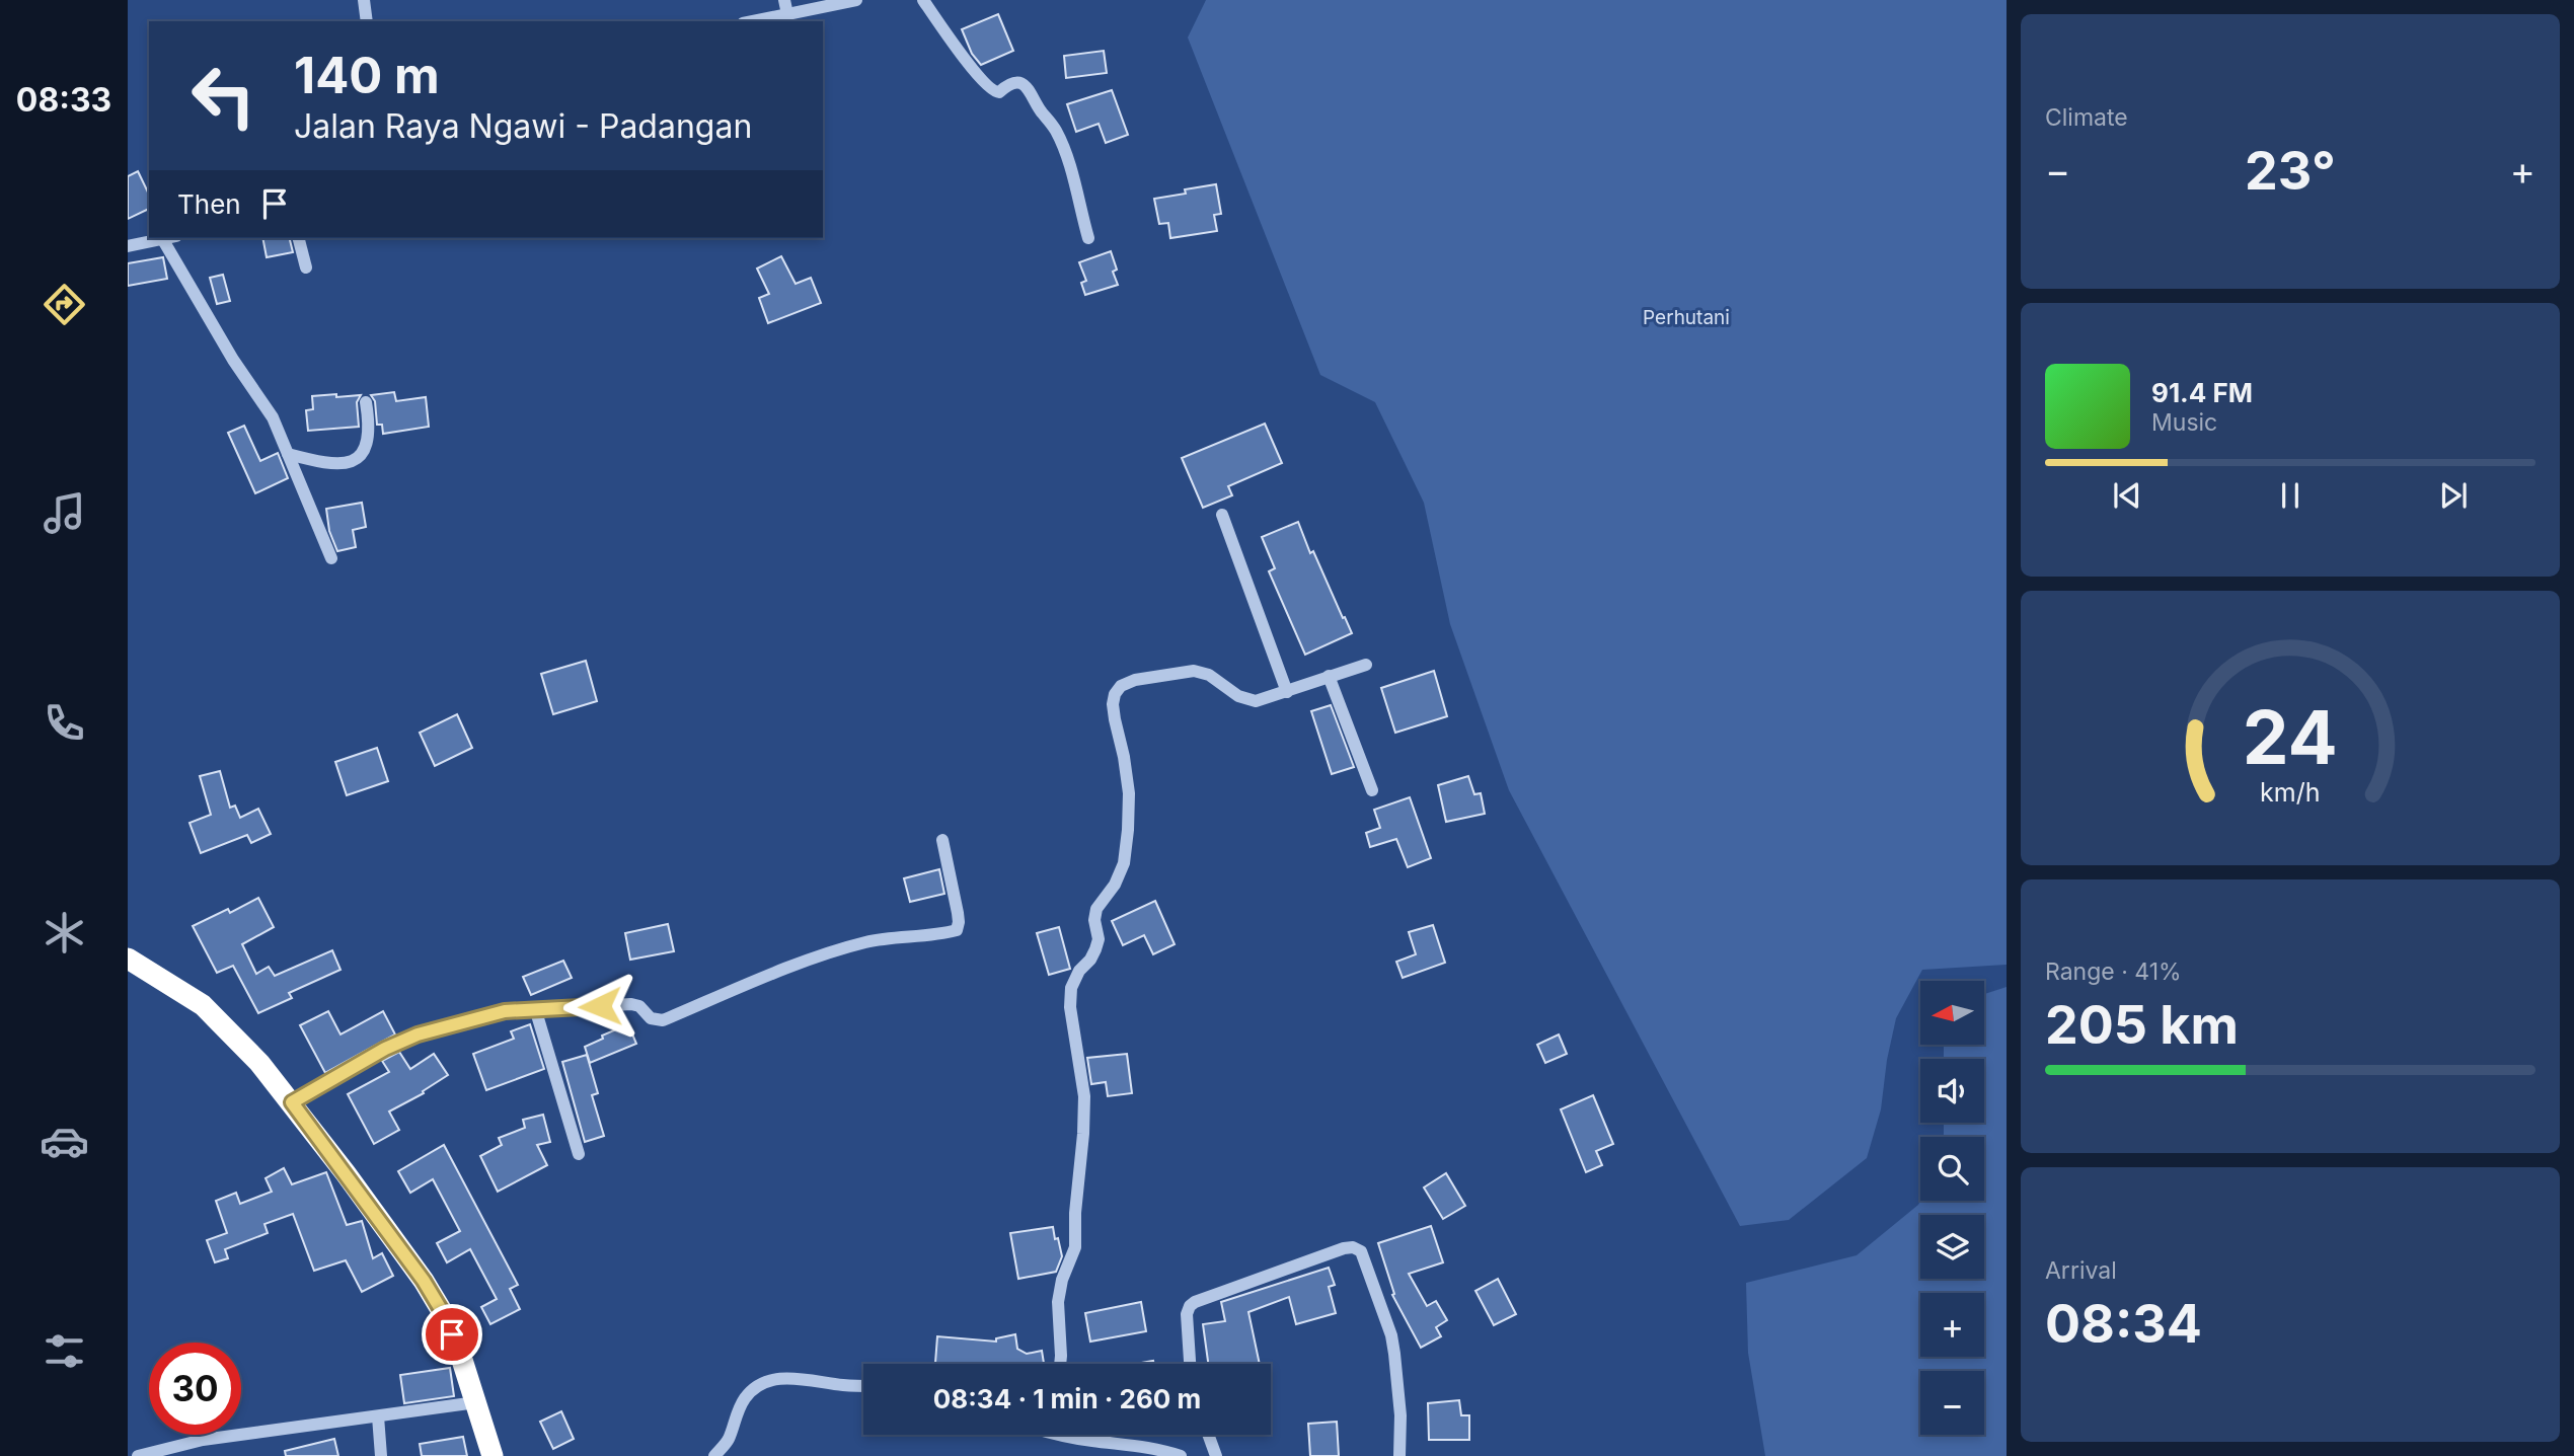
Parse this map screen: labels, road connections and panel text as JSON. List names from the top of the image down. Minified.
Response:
{"parks":["Perhutani"],"north":"left","page":{"tabs":"08:33","tile":["Climate",["Range · 41%","205 km"],["Arrival","08:34"]],"turn":["140 m","Jalan Raya Ngawi - Padangan"],"heat":["−","23°","+"],"then":"Then","song":["91.4 FM","Music"],"map_buttons":["+","−"],"limit":"30","trip":"08:34 · 1 min · 260 m","gauge":["24","km/h"]}}
